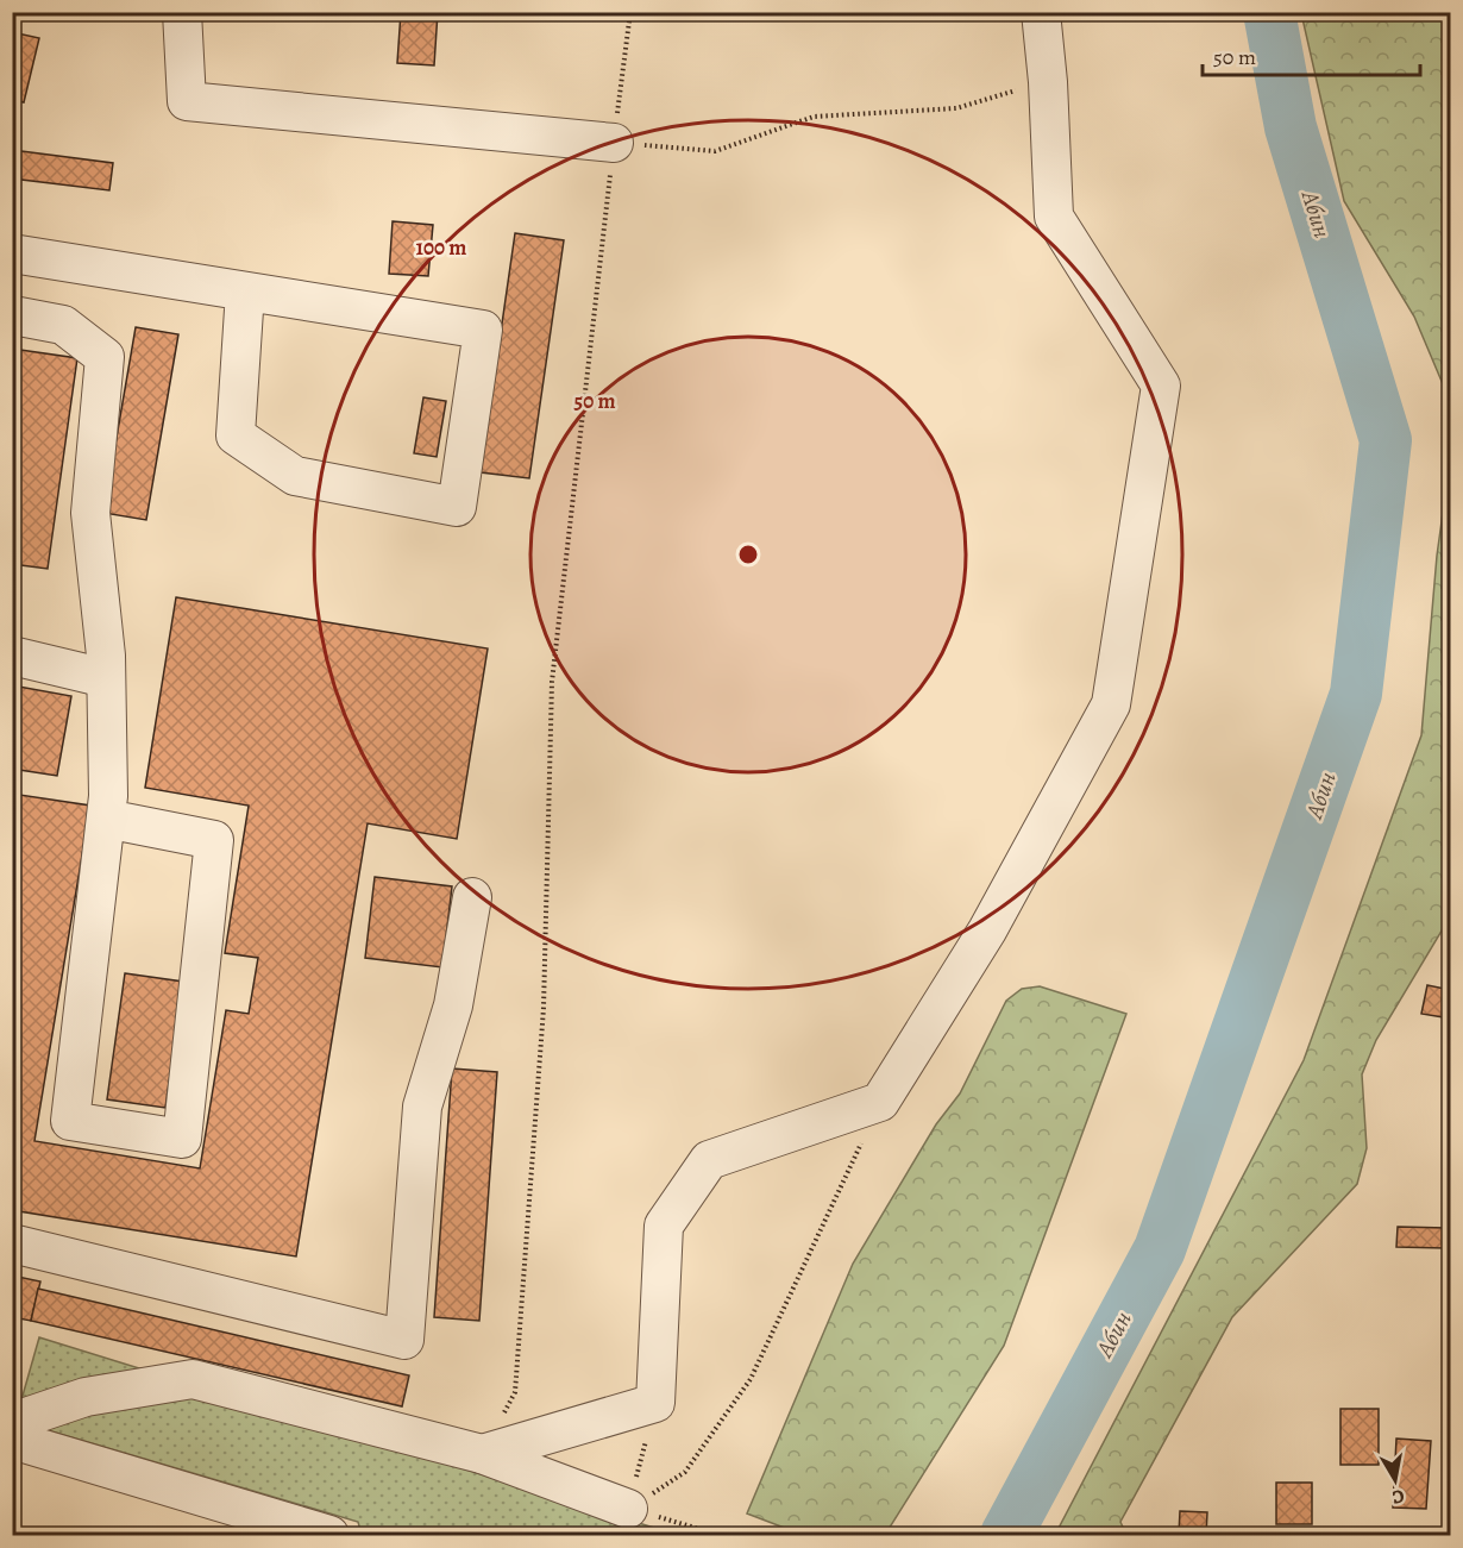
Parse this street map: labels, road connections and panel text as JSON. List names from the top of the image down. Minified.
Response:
{"water":["Абин"],"scale_bar":"50 m","north":"bottom","rings":["100 m","50 m"]}
